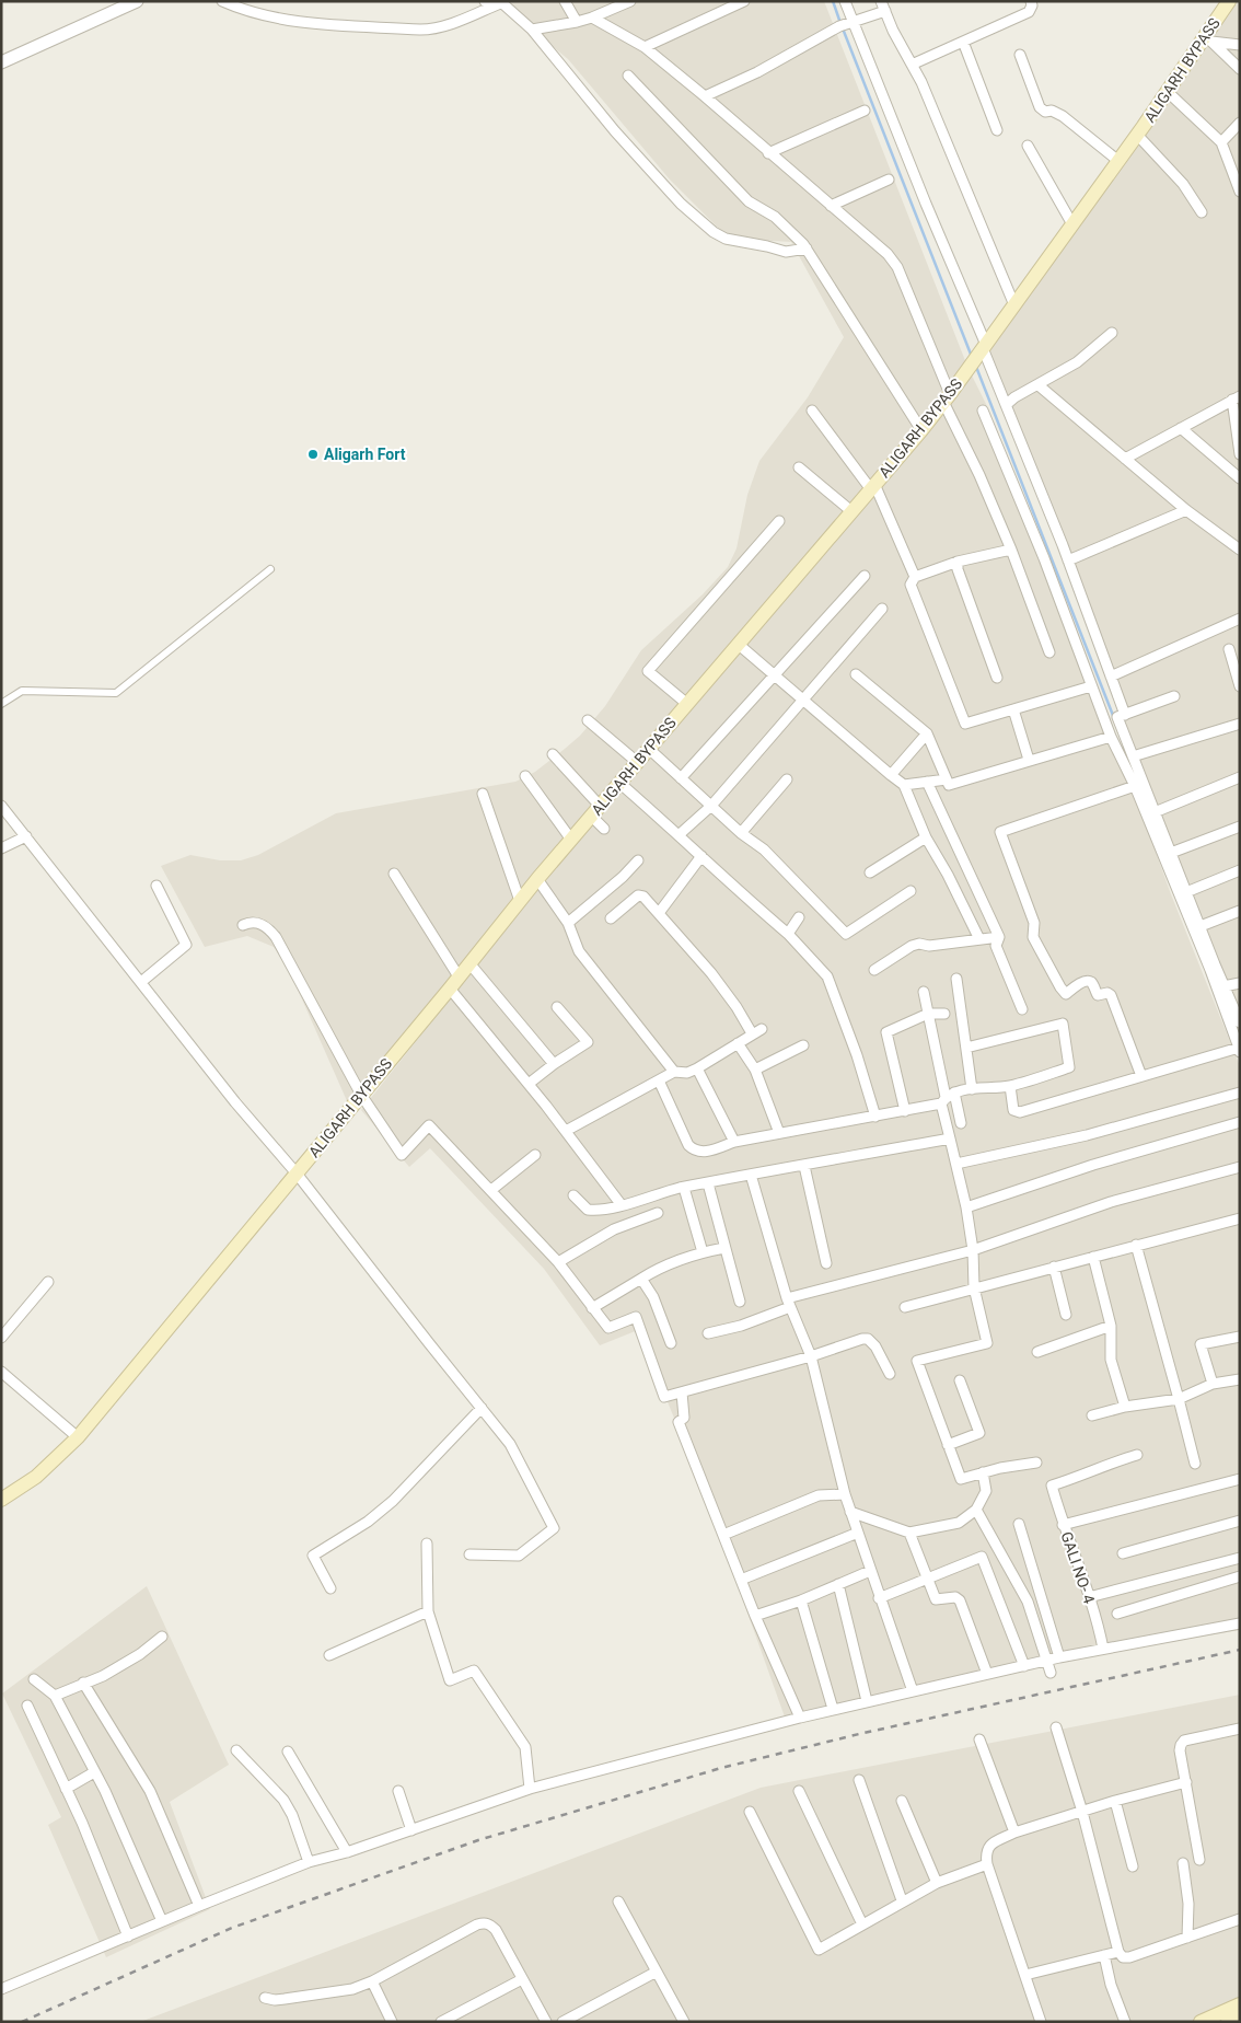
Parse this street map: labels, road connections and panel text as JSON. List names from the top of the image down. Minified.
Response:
{"streets":{"main road":["ALIGARH BYPASS"],"street":["GALI NO- 4"]},"places":["Aligarh Fort"]}
